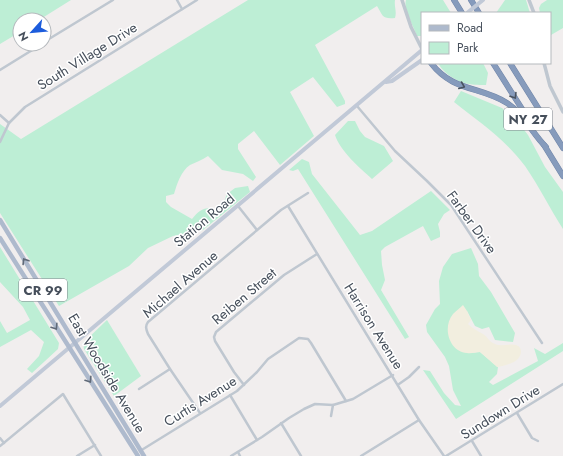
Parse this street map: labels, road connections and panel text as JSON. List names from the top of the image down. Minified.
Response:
{"streets":{"highway":["NY 27"],"main road":["Station Road","CR 99","East Woodside Avenue"],"street":["South Village Drive","Farber Drive","Michael Avenue","Reiben Street","Harrison Avenue","Curtis Avenue","Sundown Drive"]},"crossings":[["Station Road","Farber Drive"],["Station Road","East Woodside Avenue"],["Michael Avenue","Harrison Avenue"],["Michael Avenue","Curtis Avenue"],["Reiben Street","Harrison Avenue"],["Reiben Street","Curtis Avenue"],["Harrison Avenue","Sundown Drive"],["East Woodside Avenue","Curtis Avenue"]],"legend":["Road","Park"],"north":"bottom left"}
